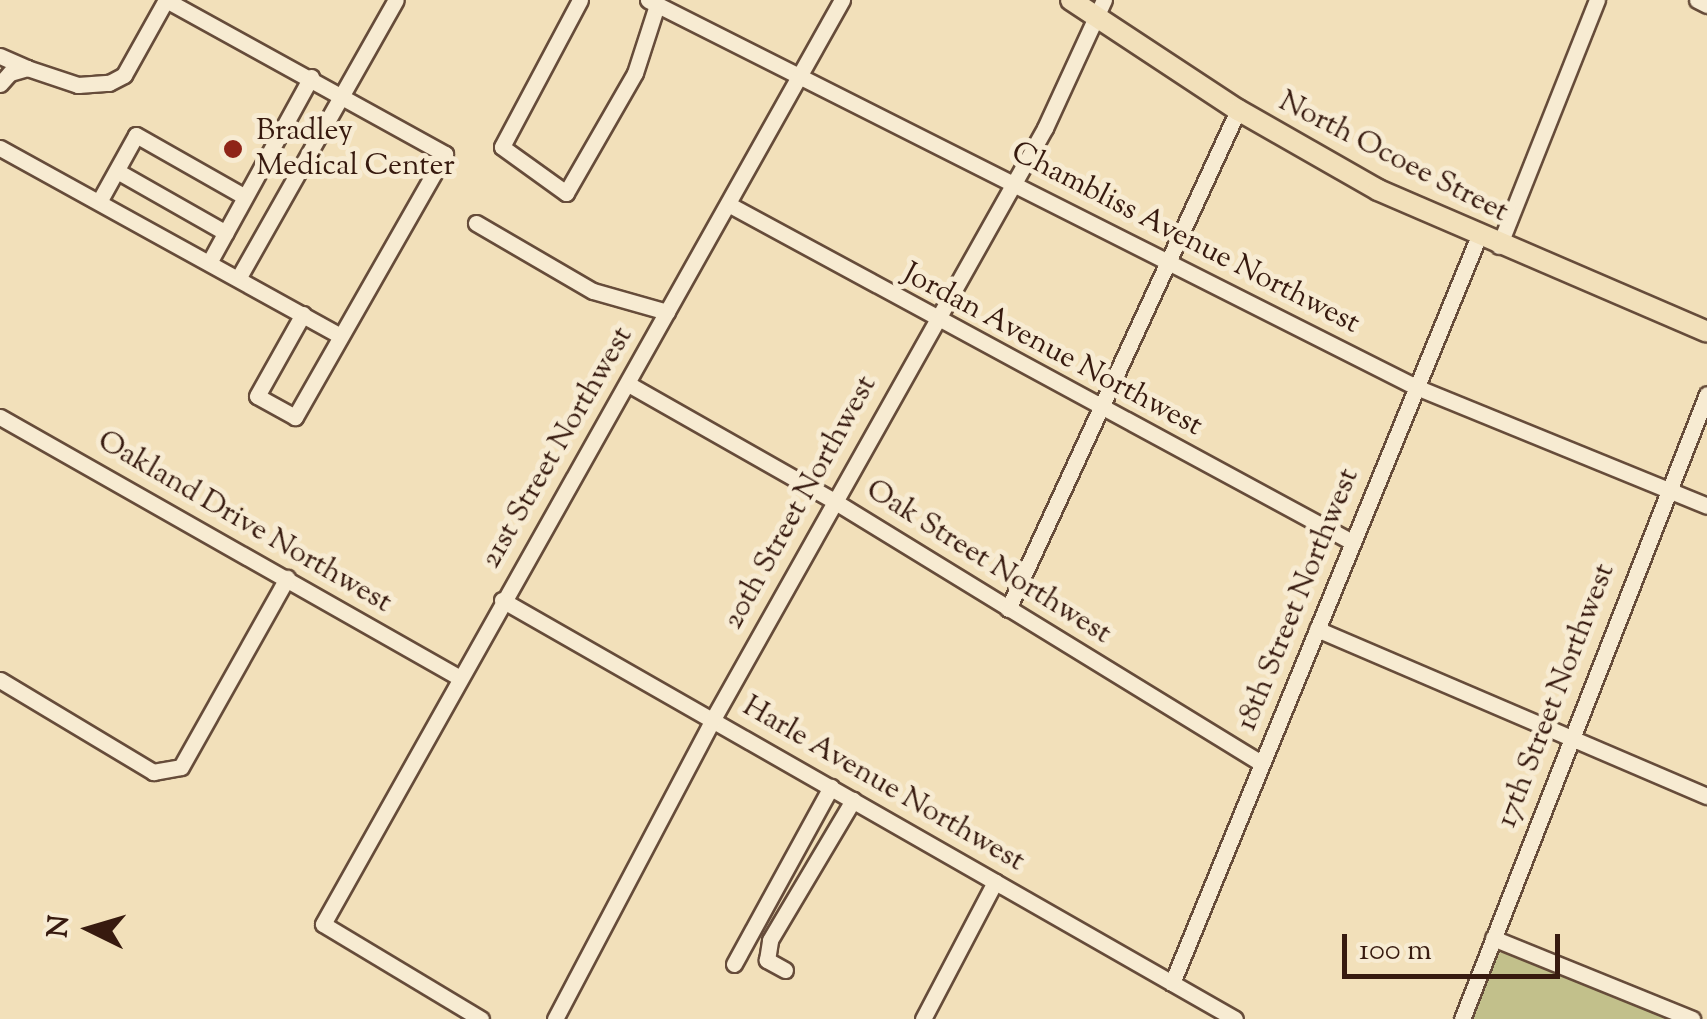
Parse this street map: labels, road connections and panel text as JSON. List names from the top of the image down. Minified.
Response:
{"streets":{"main road":["North Ocoee Street"],"street":["Chambliss Avenue Northwest","Jordan Avenue Northwest","21st Street Northwest","20th Street Northwest","Oakland Drive Northwest","Oak Street Northwest","18th Street Northwest","17th Street Northwest","Harle Avenue Northwest"]},"crossings":[["North Ocoee Street","20th Street Northwest"],["North Ocoee Street","18th Street Northwest"],["Chambliss Avenue Northwest","21st Street Northwest"],["Chambliss Avenue Northwest","20th Street Northwest"],["Chambliss Avenue Northwest","18th Street Northwest"],["Chambliss Avenue Northwest","17th Street Northwest"],["Jordan Avenue Northwest","21st Street Northwest"],["Jordan Avenue Northwest","20th Street Northwest"],["Jordan Avenue Northwest","18th Street Northwest"],["21st Street Northwest","Oakland Drive Northwest"],["21st Street Northwest","Oak Street Northwest"],["21st Street Northwest","Harle Avenue Northwest"],["20th Street Northwest","Oak Street Northwest"],["20th Street Northwest","Harle Avenue Northwest"],["Oak Street Northwest","18th Street Northwest"],["18th Street Northwest","Harle Avenue Northwest"]],"places":["Bradley Medical Center"],"scale_bar":"100 m","north":"left"}
